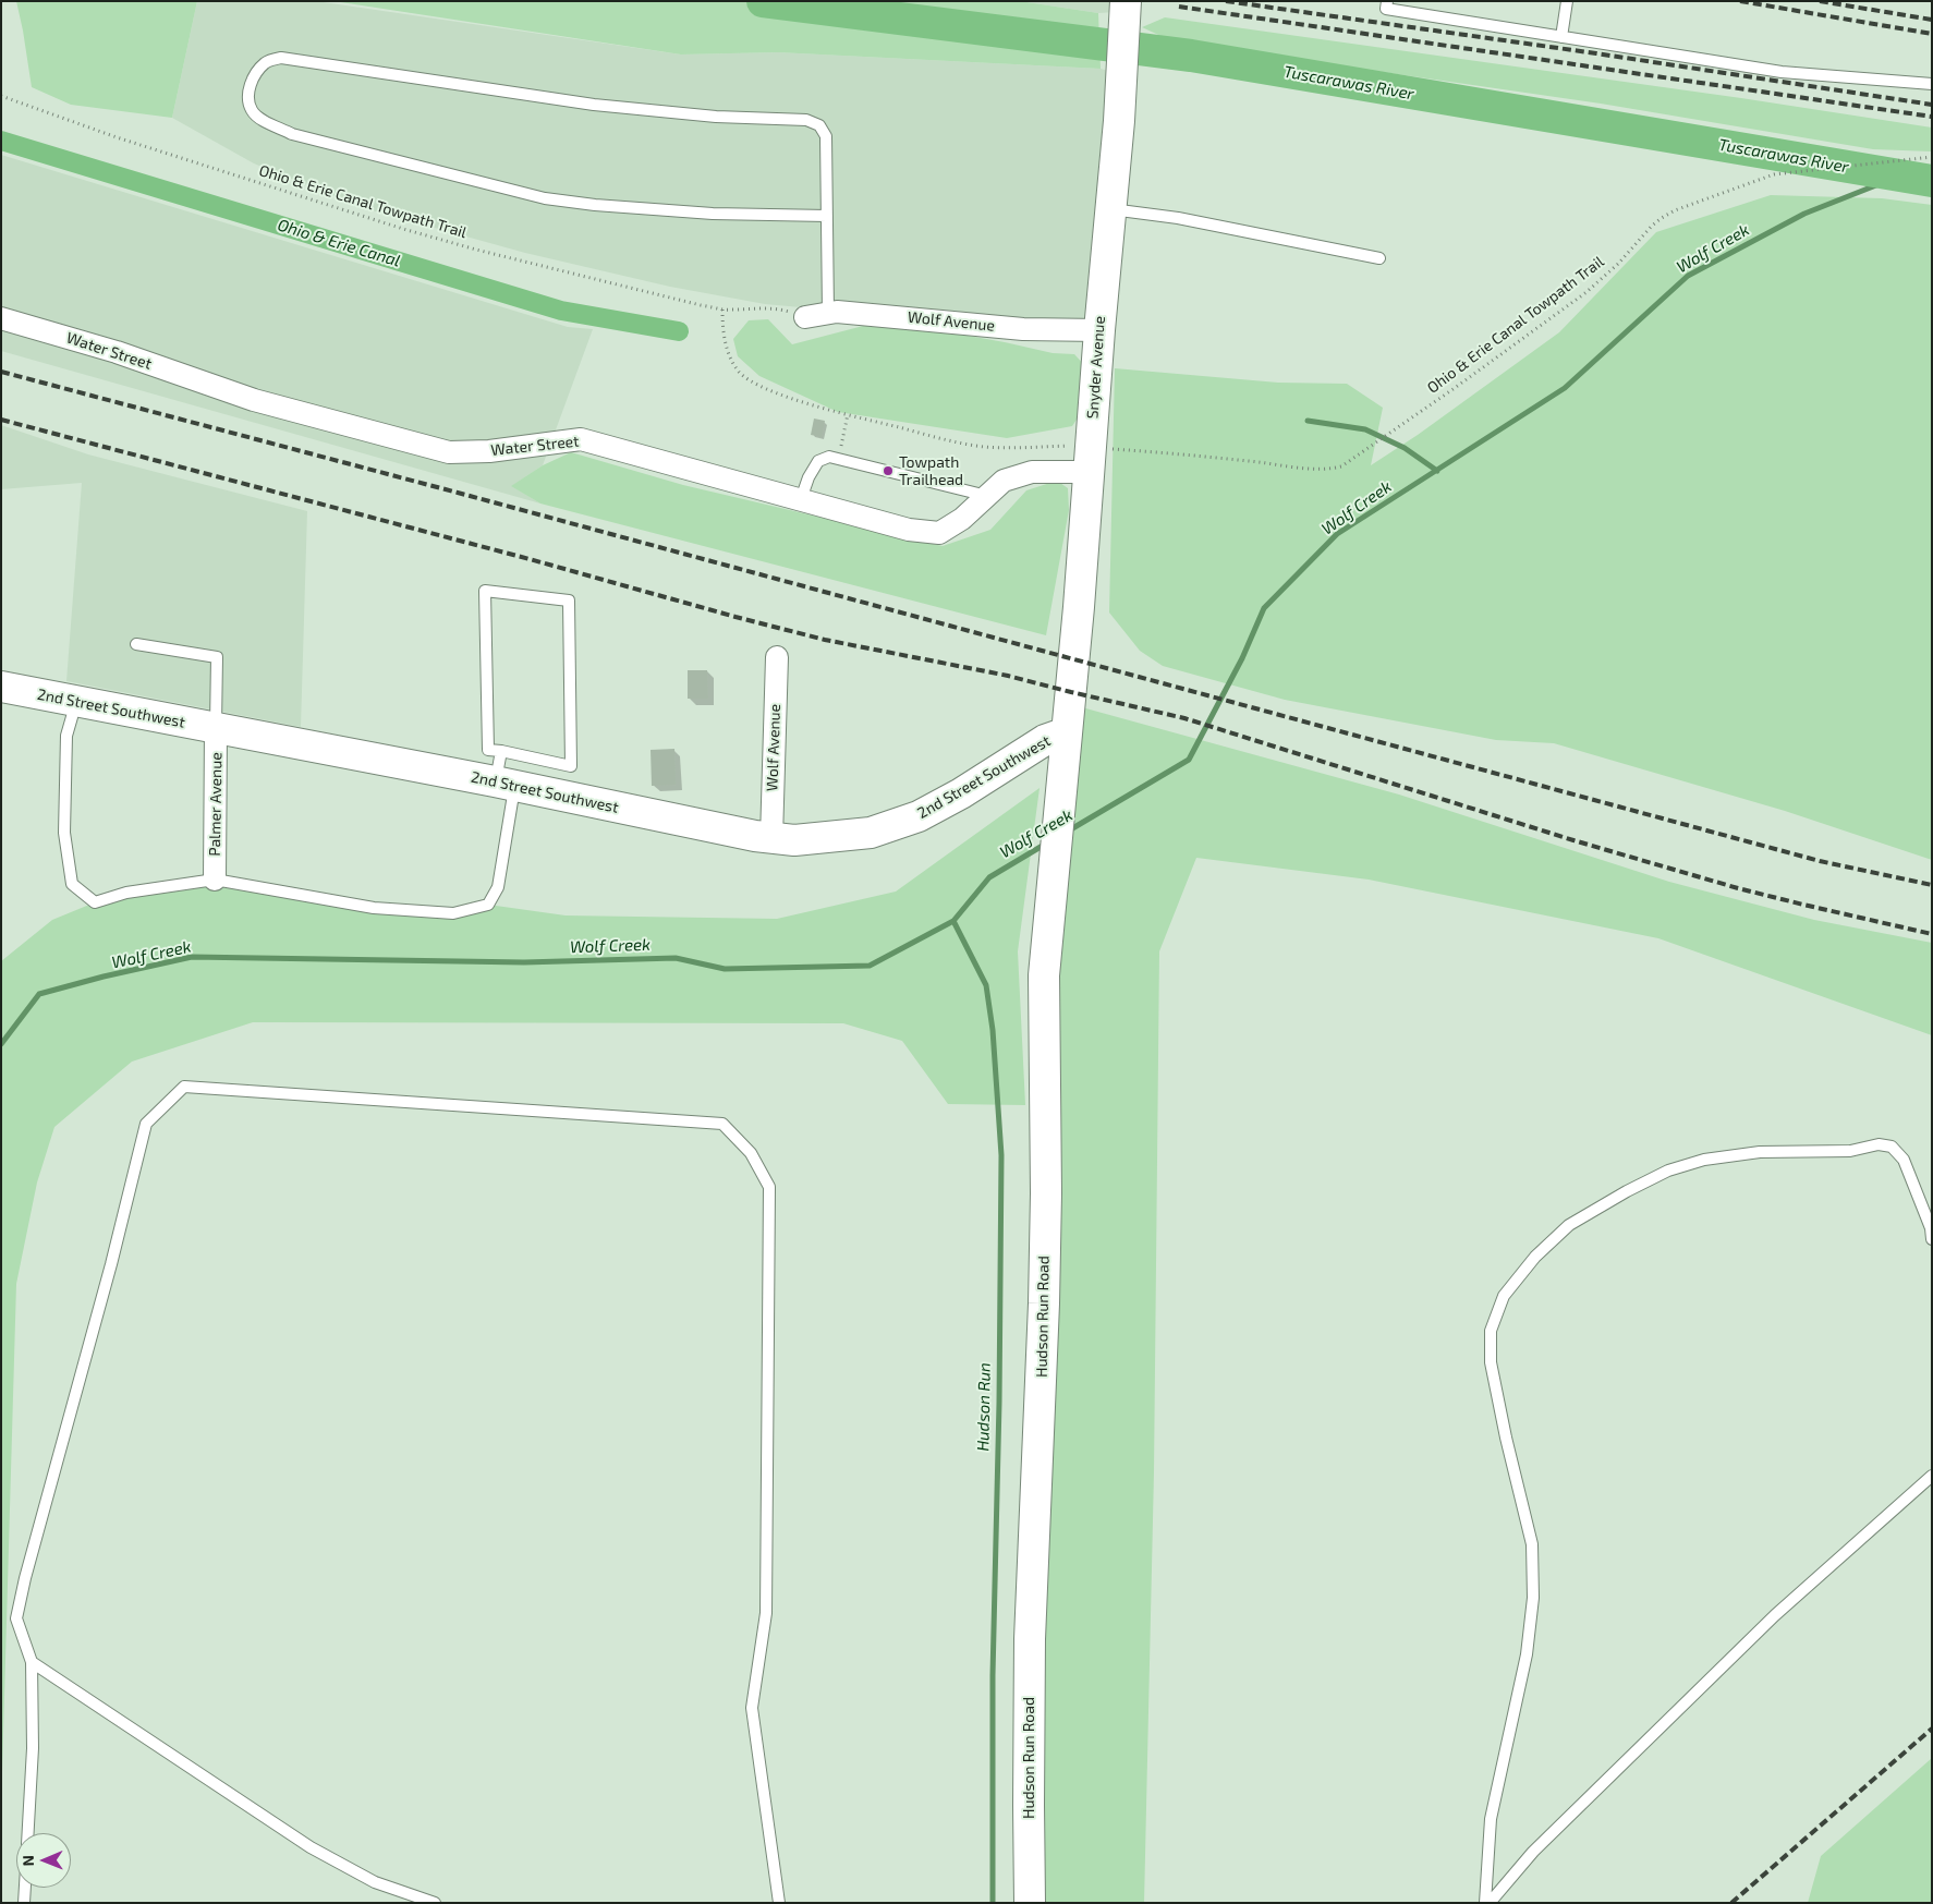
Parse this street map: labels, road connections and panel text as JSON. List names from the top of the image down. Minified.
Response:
{"streets":{"main road":["Snyder Avenue","2nd Street Southwest","Hudson Run Road"],"street":["Wolf Avenue","Water Street","Palmer Avenue"],"path":["Ohio & Erie Canal Towpath Trail"]},"crossings":[["Ohio & Erie Canal Towpath Trail","Wolf Avenue"],["Wolf Avenue","Snyder Avenue"],["Wolf Avenue","2nd Street Southwest"],["Water Street","Snyder Avenue"],["Snyder Avenue","2nd Street Southwest"],["Snyder Avenue","Hudson Run Road"],["2nd Street Southwest","Palmer Avenue"],["2nd Street Southwest","Hudson Run Road"]],"water":["Tuscarawas River","Ohio & Erie Canal","Wolf Creek","Hudson Run"],"places":["Towpath Trailhead"],"north":"left"}
